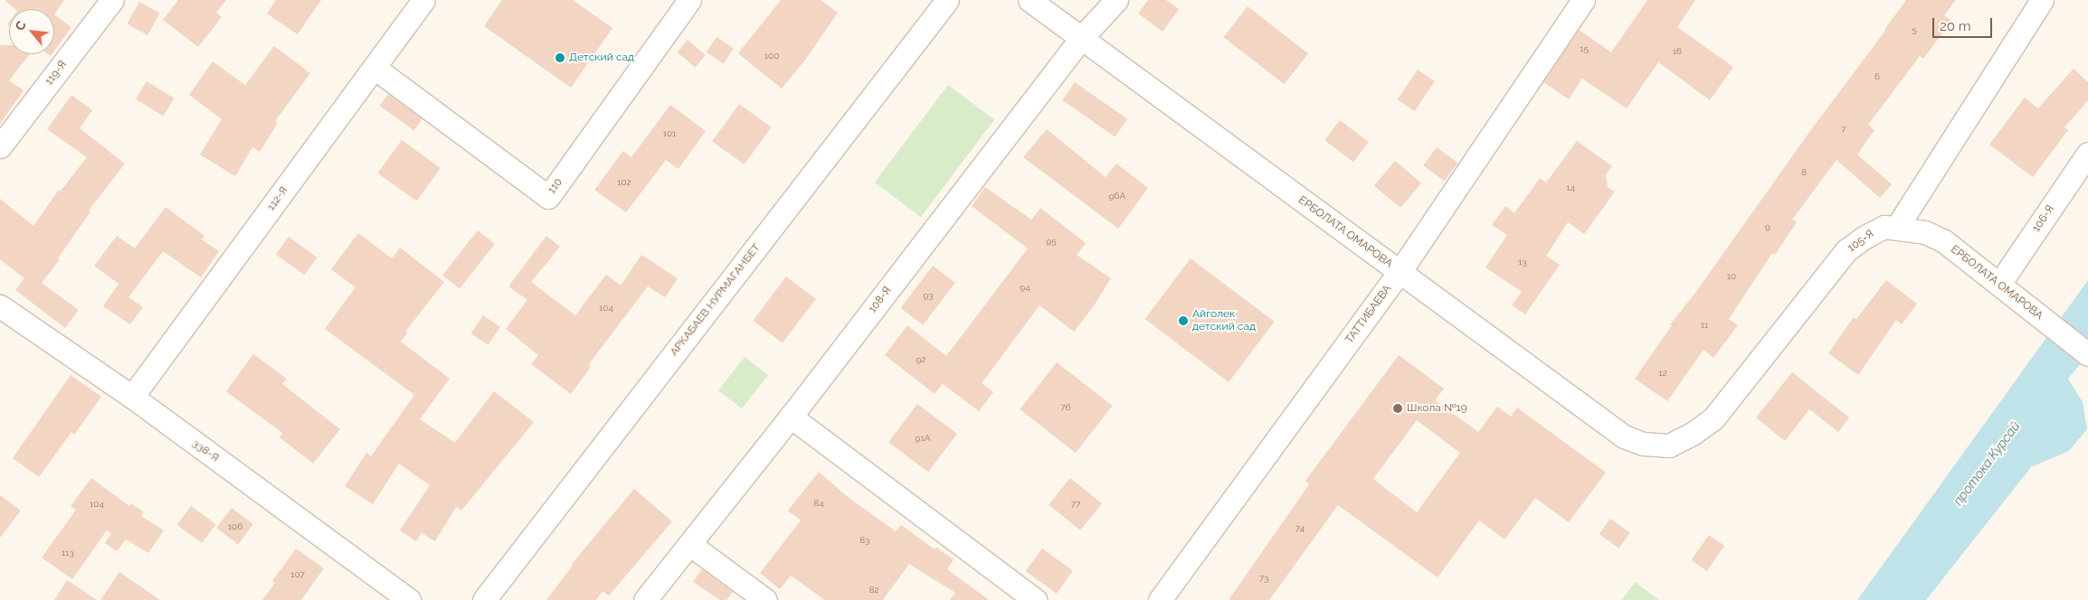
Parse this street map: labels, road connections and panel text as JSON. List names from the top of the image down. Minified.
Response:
{"streets":{"street":["119-Я","110","112-Я","106-Я","ЕРБОЛАТА ОМАРОВА","105-Я","АРКАБАЕВ НУРМАГАНБЕТ","108-Я","ТАТТИБАЕВА","338-Я"]},"crossings":[["110","112-Я"],["112-Я","338-Я"],["106-Я","ЕРБОЛАТА ОМАРОВА"],["ЕРБОЛАТА ОМАРОВА","105-Я"],["ЕРБОЛАТА ОМАРОВА","108-Я"],["ЕРБОЛАТА ОМАРОВА","ТАТТИБАЕВА"]],"water":["протока Курсай"],"places":["Детский сад","Айголек детский сад","Школа №19"],"house_numbers":["5","15","16","100","6","7","101","8","102","14","96А","9","95","13","10","94","93","104","11","92","12","76","91А","84","104","77","106","74","83","113","107","73","82"],"scale_bar":"20 m","north":"top left"}
